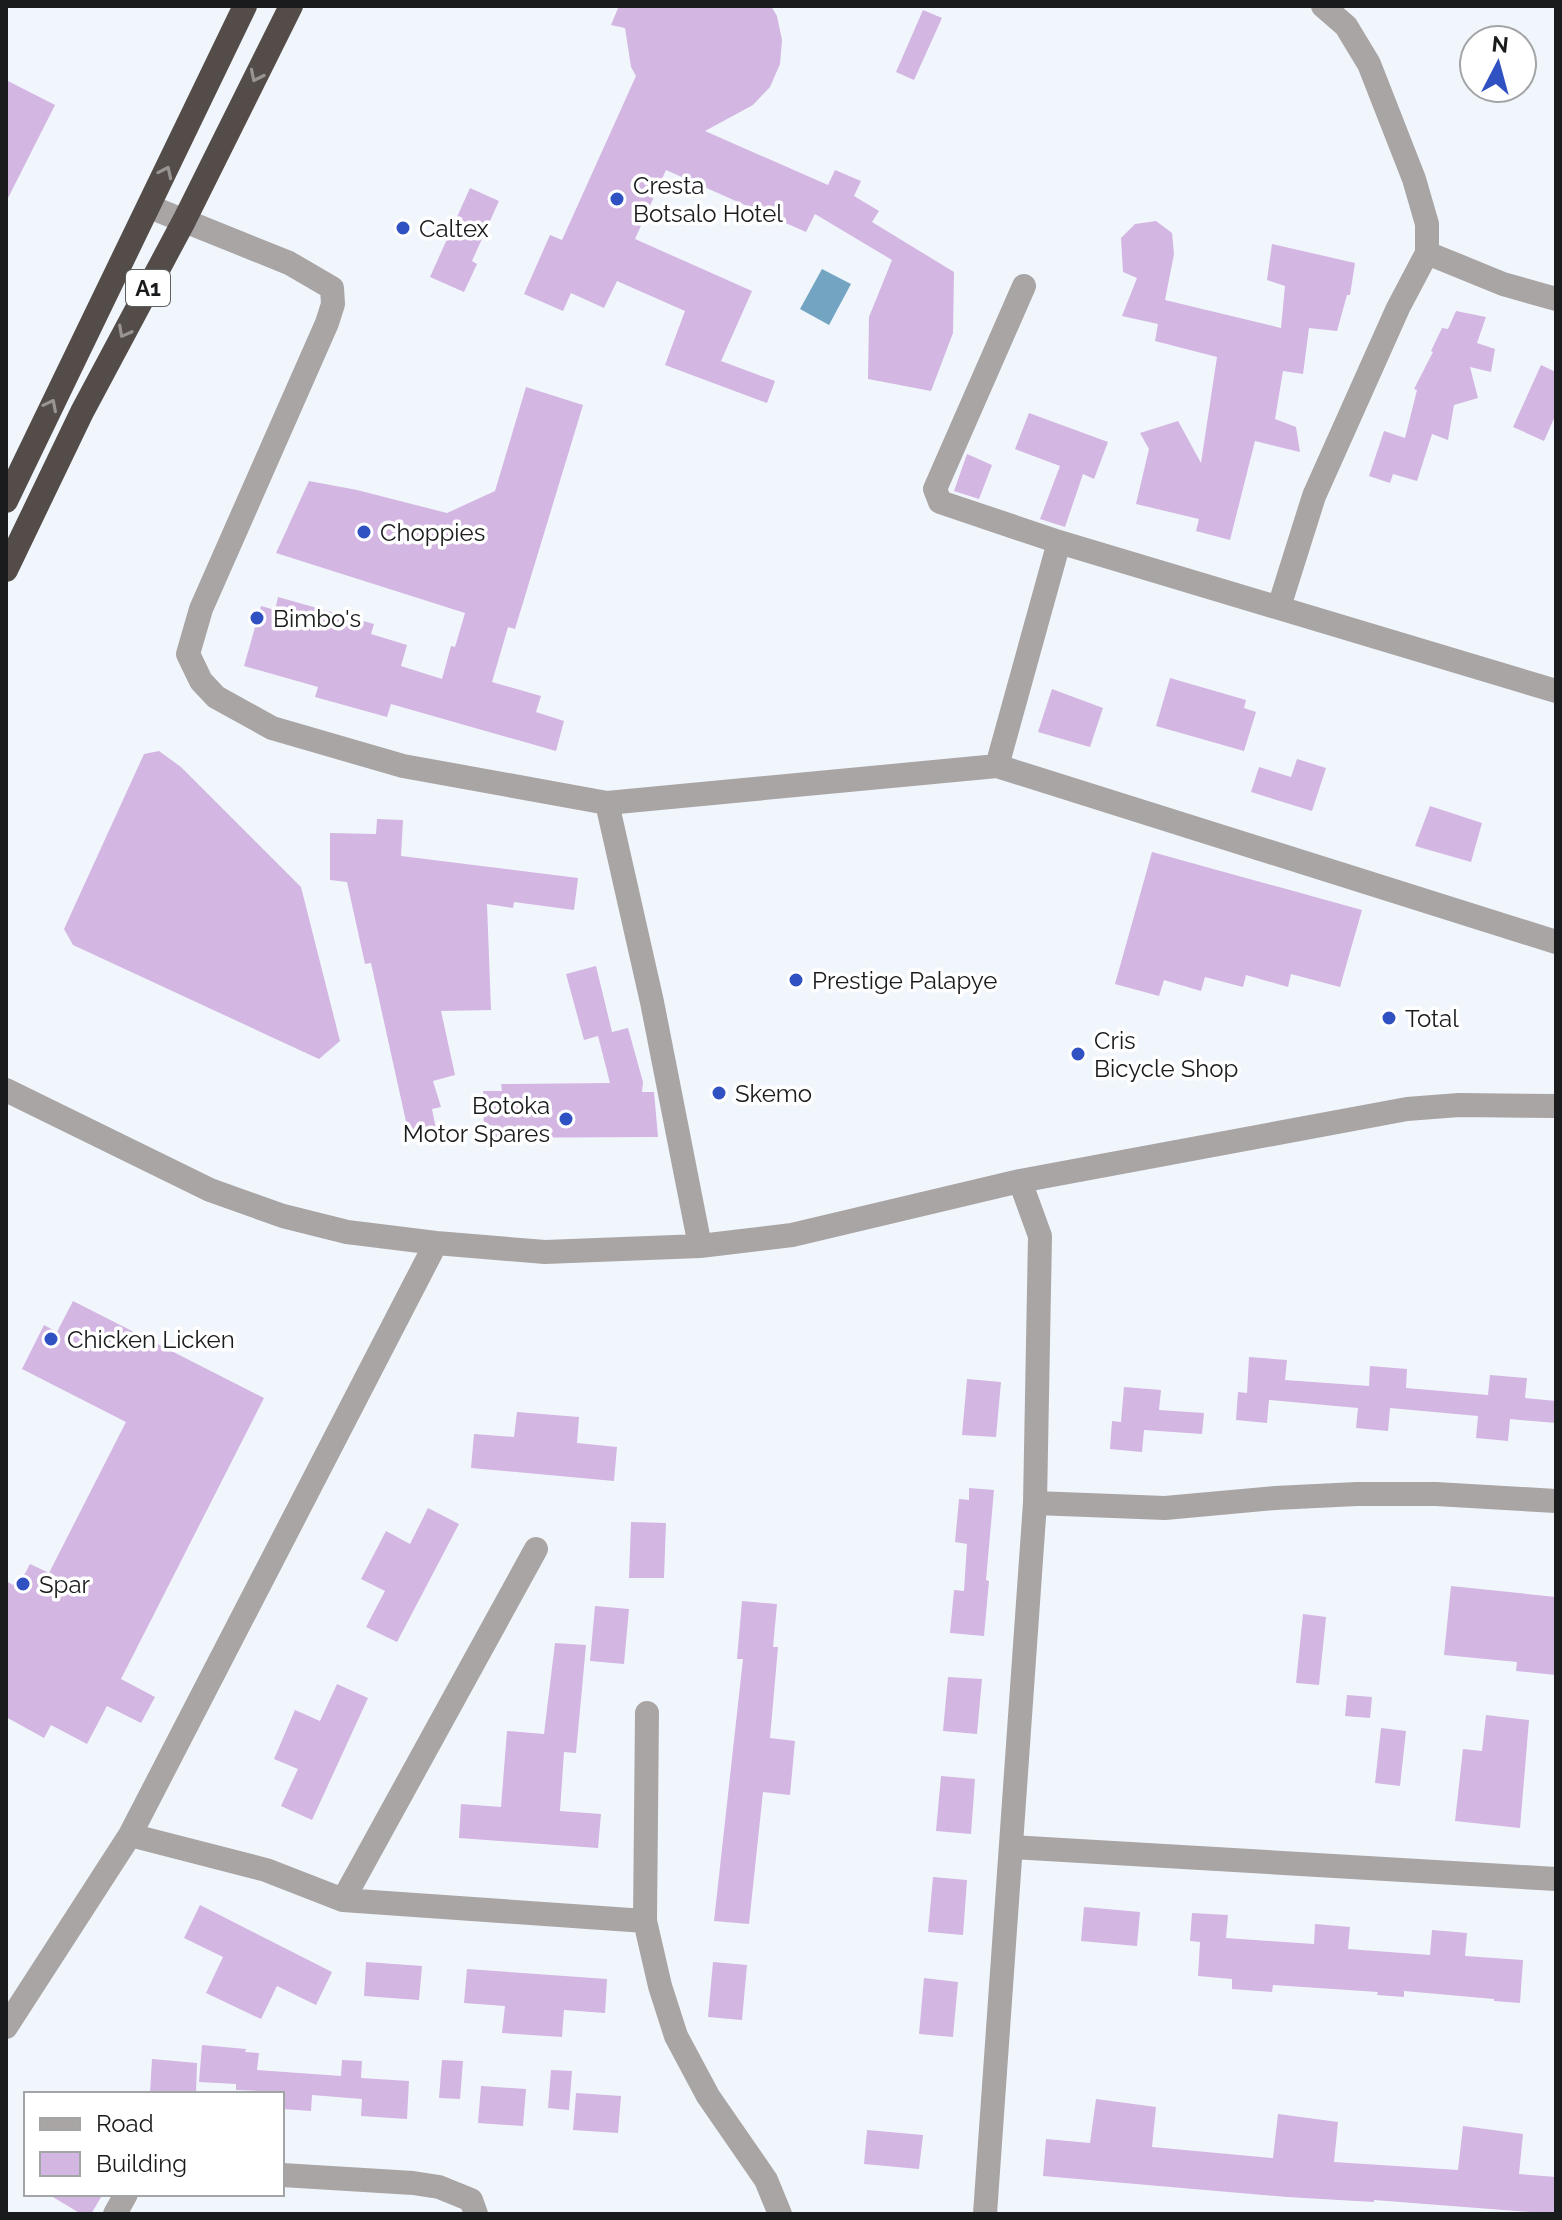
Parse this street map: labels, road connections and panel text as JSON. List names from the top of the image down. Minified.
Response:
{"streets":{"highway":["A1"]},"places":["Cresta Botsalo Hotel","Caltex","Choppies","Bimbo's","Prestige Palapye","Total","Cris Bicycle Shop","Skemo","Botoka Motor Spares","Chicken Licken","Spar"],"legend":["Road","Building"],"north":"top"}
